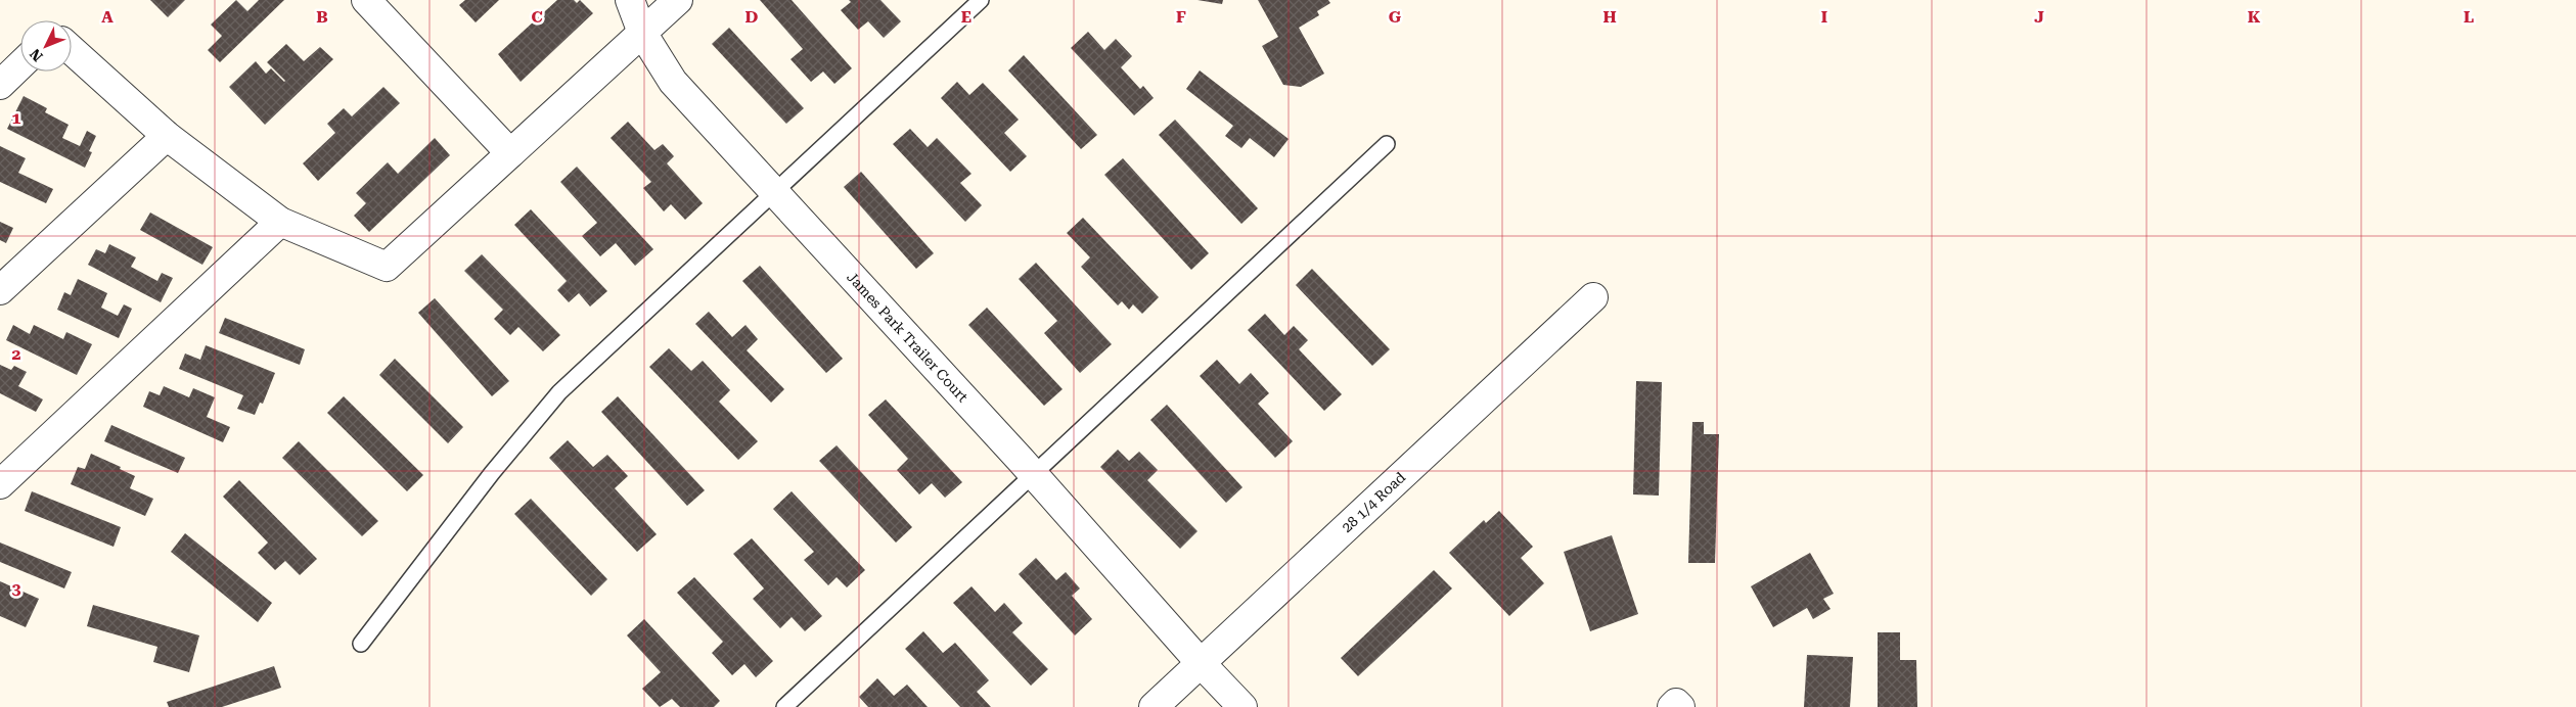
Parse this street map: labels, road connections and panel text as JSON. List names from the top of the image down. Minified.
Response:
{"streets":{"street":["James Park Trailer Court","28 1/4 Road"]},"crossings":[["James Park Trailer Court","28 1/4 Road"]],"north":"bottom left","grid":{"columns":["A","B","C","D","E","F","G","H","I","J","K","L"],"rows":["1","2","3"]}}
